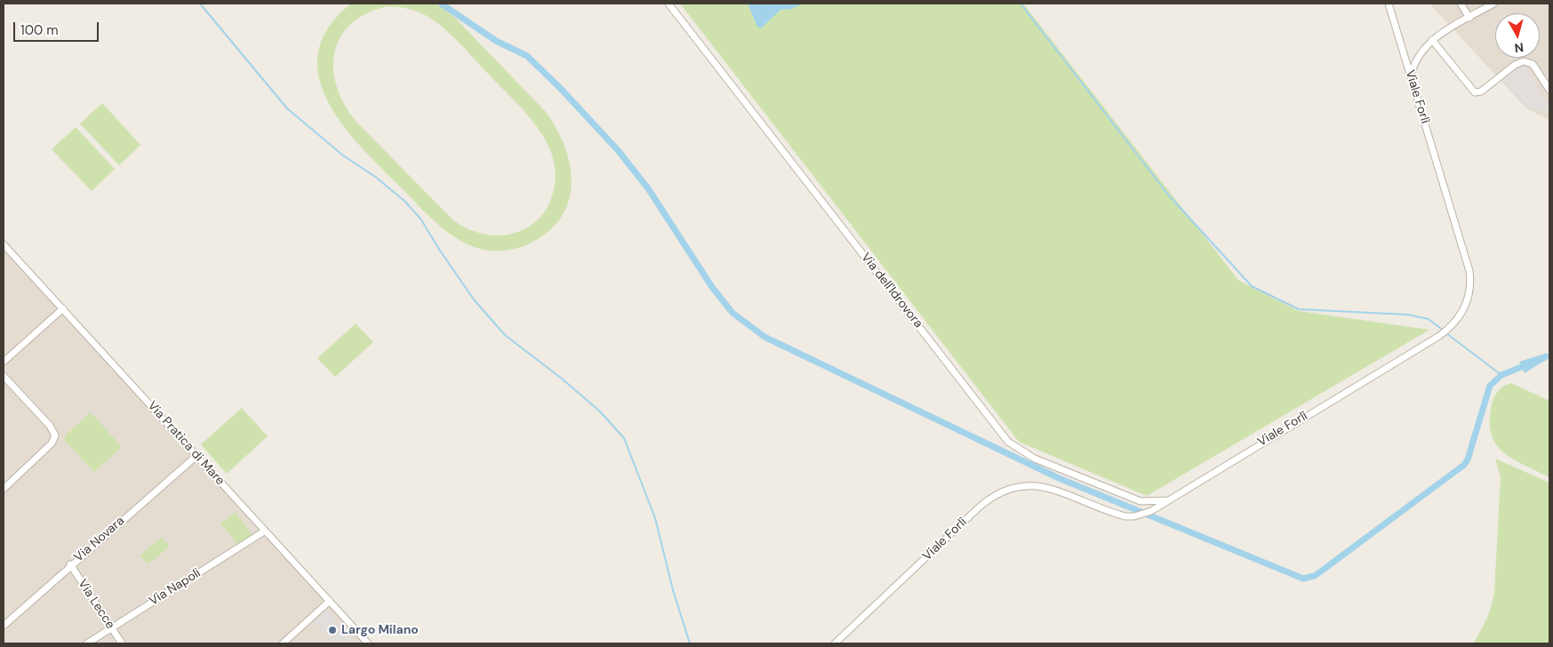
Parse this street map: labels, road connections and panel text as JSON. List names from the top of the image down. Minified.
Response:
{"streets":{"street":["Viale Forlì","Via dell'Idrovora","Via Pratica di Mare","Via Novara","Via Napoli","Via Lecce"]},"crossings":[["Viale Forlì","Via dell'Idrovora"],["Via Pratica di Mare","Via Novara"],["Via Pratica di Mare","Via Napoli"],["Via Novara","Via Lecce"],["Via Napoli","Via Lecce"]],"places":["Largo Milano"],"scale_bar":"100 m","north":"bottom"}
